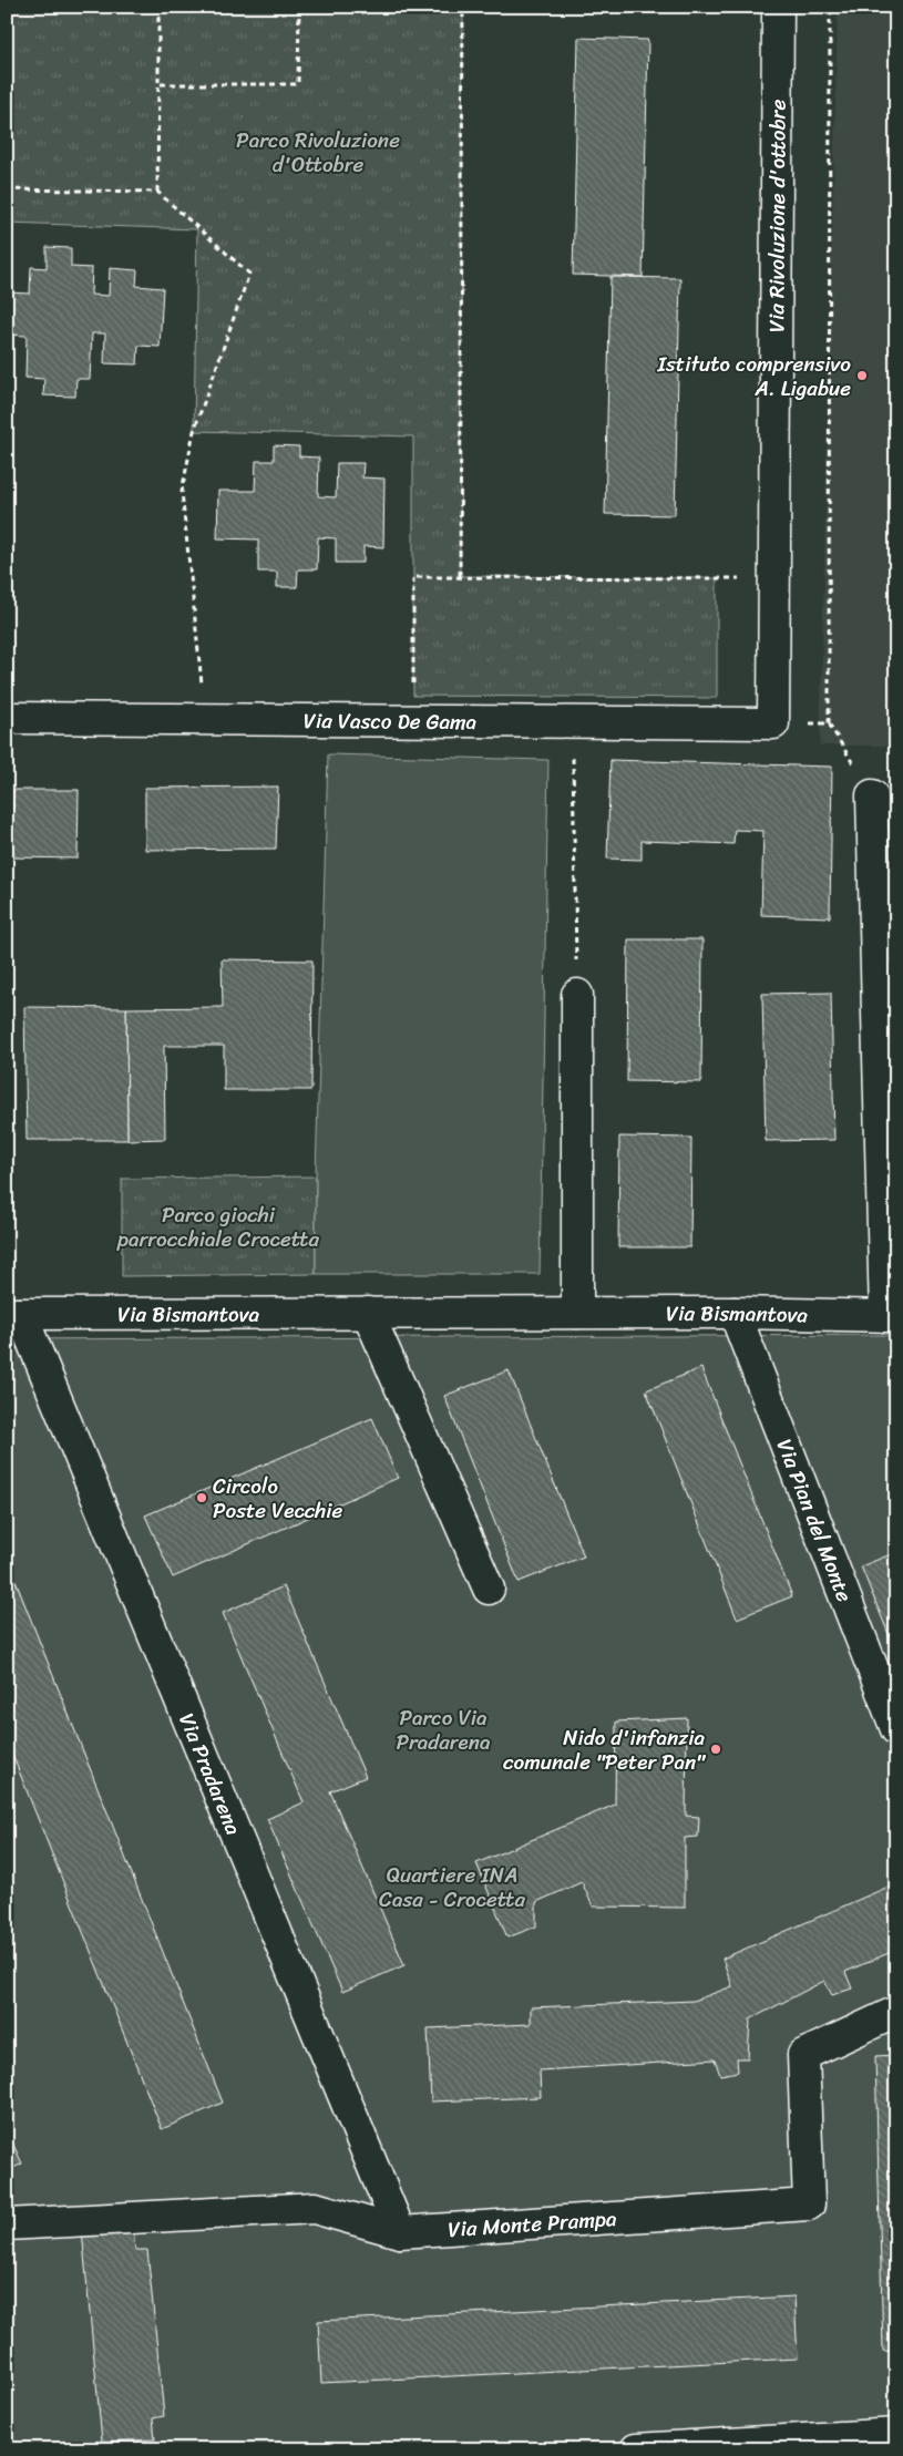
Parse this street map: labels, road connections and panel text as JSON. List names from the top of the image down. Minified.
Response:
{"streets":{"street":["Via Rivoluzione d'ottobre","Via Vasco De Gama","Via Bismantova","Via Pian del Monte","Via Pradarena","Via Monte Prampa"]},"crossings":[["Via Rivoluzione d'ottobre","Via Vasco De Gama"],["Via Bismantova","Via Pian del Monte"],["Via Bismantova","Via Pradarena"],["Via Pradarena","Via Monte Prampa"]],"parks":["Parco Rivoluzione d'Ottobre","Parco giochi parrocchiale Crocetta","Parco Via Pradarena","Quartiere INA Casa - Crocetta"],"places":["Istituto comprensivo A. Ligabue","Circolo Poste Vecchie","Nido d'infanzia comunale \"Peter Pan\""]}
